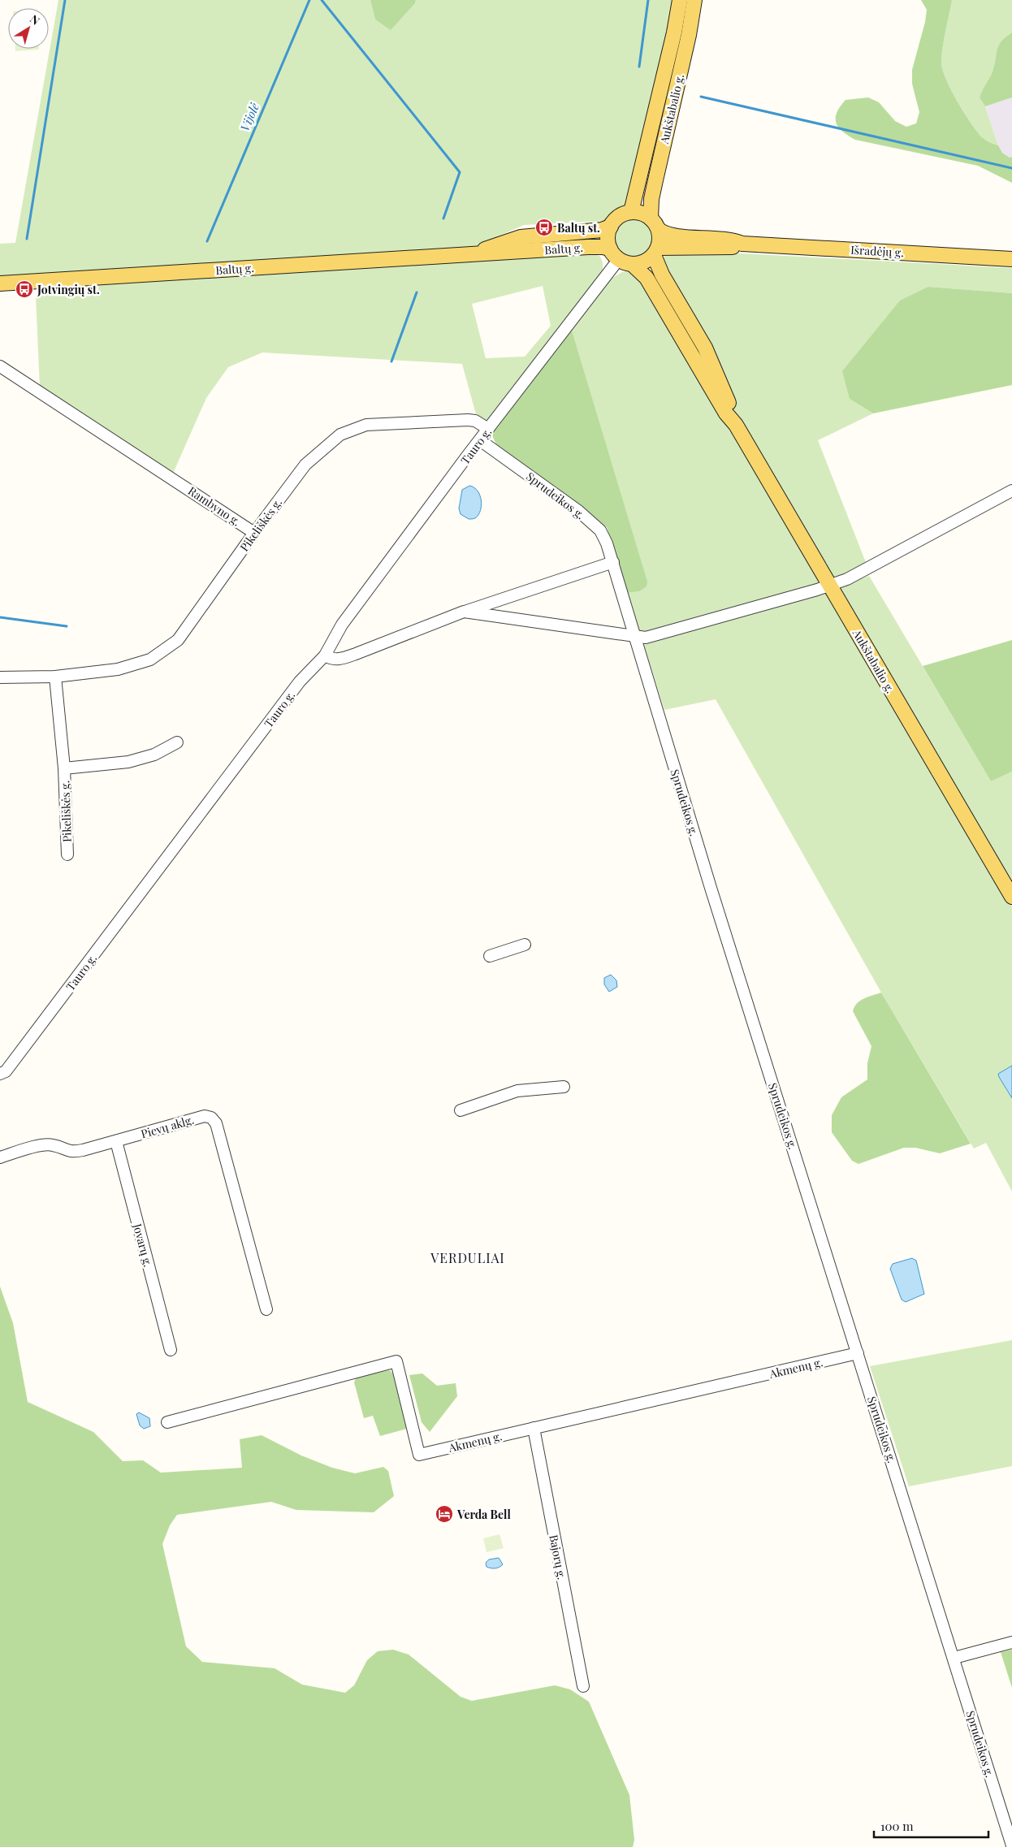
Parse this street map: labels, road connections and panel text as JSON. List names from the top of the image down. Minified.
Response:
{"streets":{"main road":["Aukštabalio g.","Baltų g.","Išradėjų g."],"street":["Tauro g.","Sprudeikos g.","Rambyno g.","Pikeliškės g.","Pievų aklg.","Jovarų g.","Akmenų g.","Bajorų g."]},"crossings":[["Aukštabalio g.","Baltų g."],["Aukštabalio g.","Išradėjų g."],["Aukštabalio g.","Tauro g."],["Baltų g.","Išradėjų g."],["Baltų g.","Tauro g."],["Išradėjų g.","Tauro g."],["Tauro g.","Sprudeikos g."],["Tauro g.","Pikeliškės g."],["Sprudeikos g.","Akmenų g."],["Rambyno g.","Pikeliškės g."],["Pievų aklg.","Jovarų g."],["Akmenų g.","Bajorų g."]],"districts":["VERDULIAI"],"water":["Vijolė"],"places":{"bus stop":["Baltų st.","Jotvingių st."],"hotel":["Verda Bell"]},"scale_bar":"100 m","north":"top right"}
